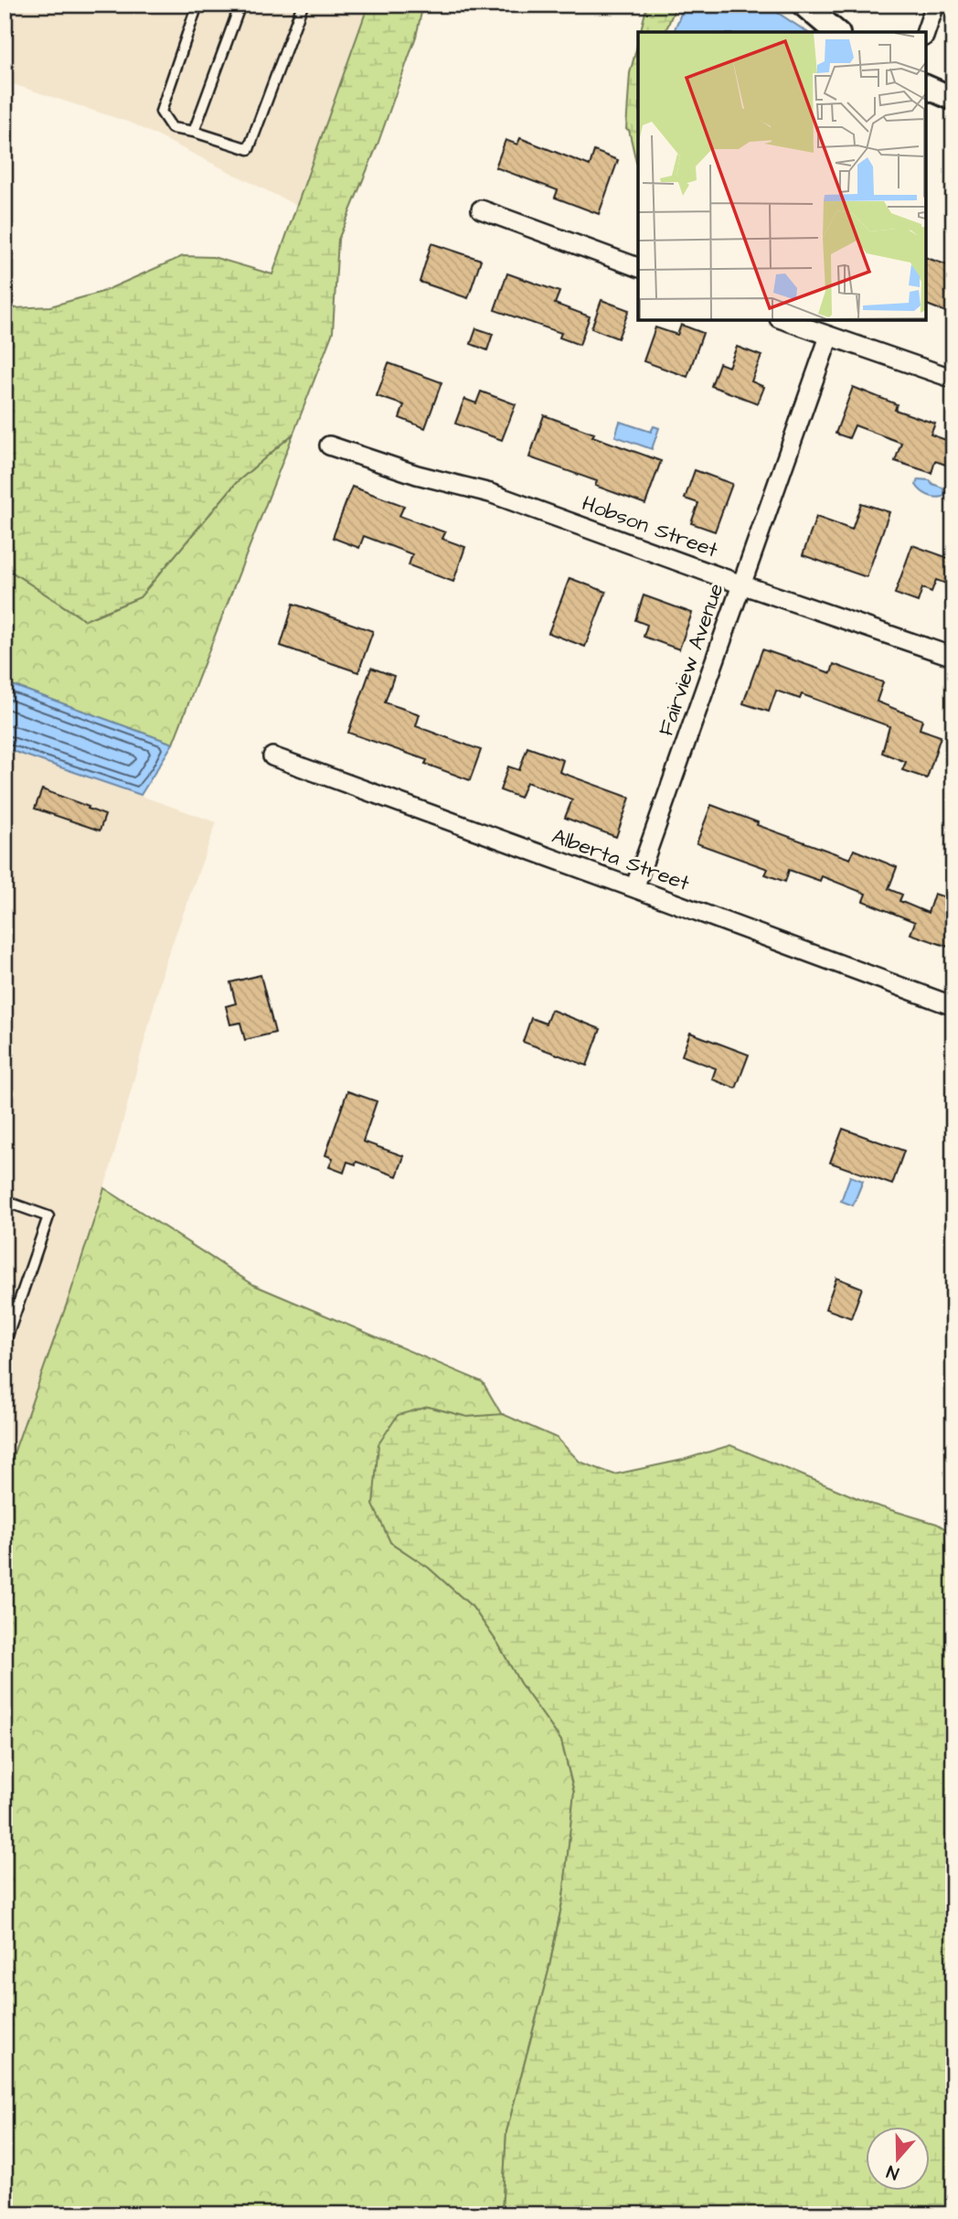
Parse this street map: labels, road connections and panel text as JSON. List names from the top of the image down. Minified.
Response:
{"streets":{"street":["Hobson Street","Fairview Avenue","Alberta Street"]},"crossings":[["Hobson Street","Fairview Avenue"],["Fairview Avenue","Alberta Street"]],"north":"bottom"}
